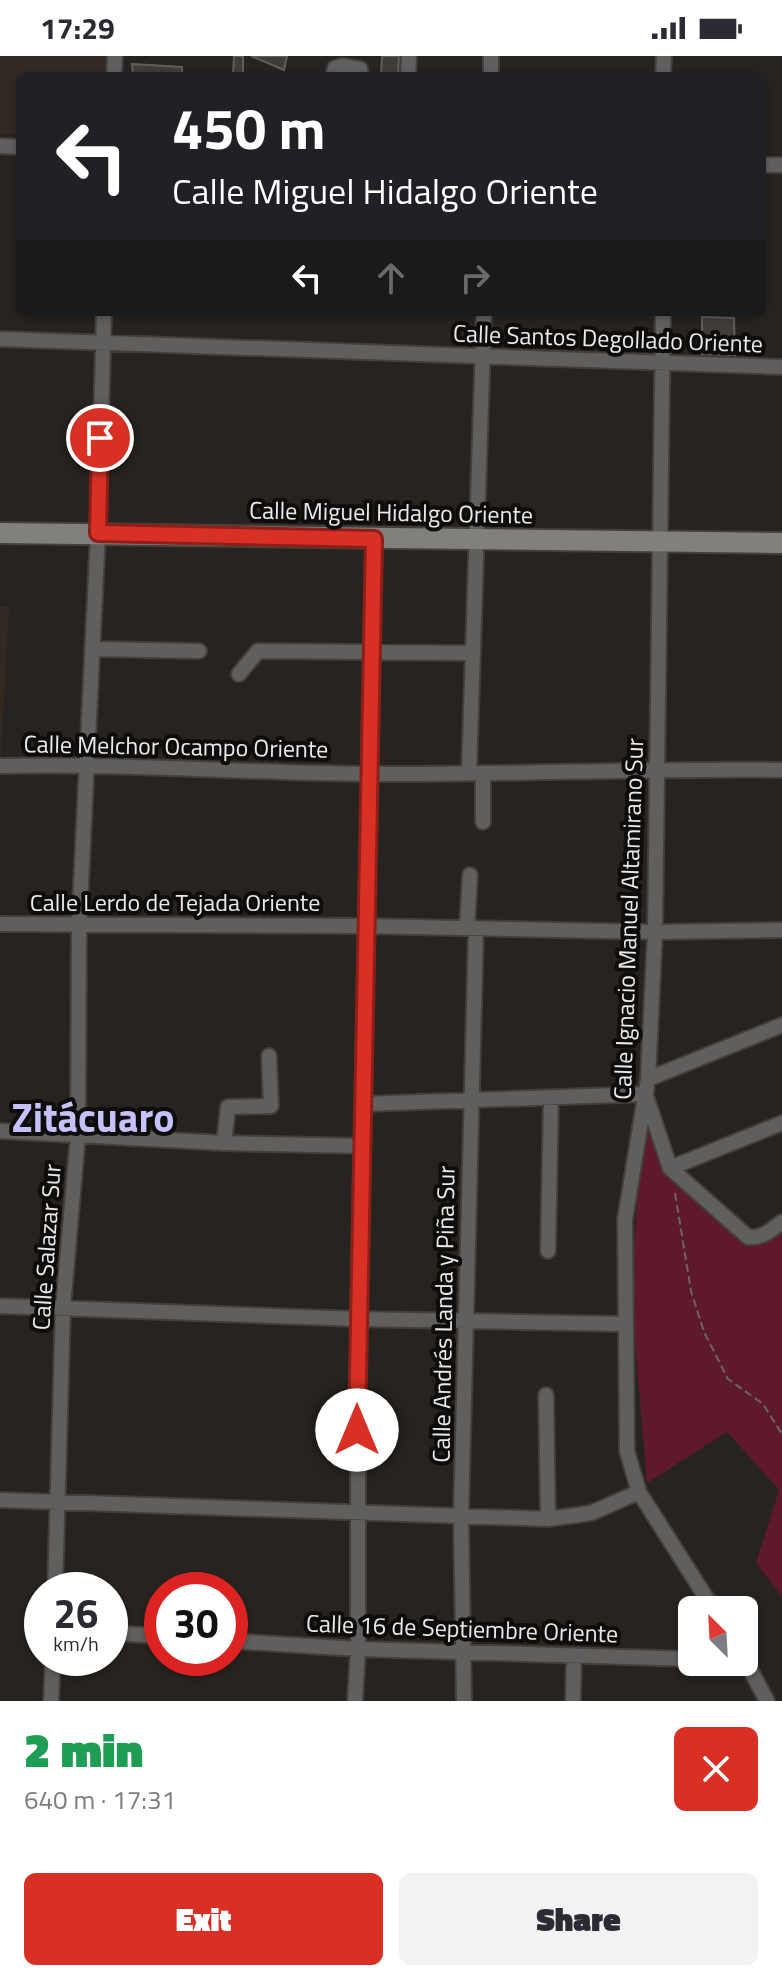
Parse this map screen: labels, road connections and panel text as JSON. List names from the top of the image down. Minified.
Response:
{"streets":{"street":["Calle Santos Degollado Oriente","Calle Miguel Hidalgo Oriente","Calle Melchor Ocampo Oriente","Calle Lerdo de Tejada Oriente","Calle Ignacio Manuel Altamirano Sur","Calle Salazar Sur","Calle Andrés Landa y Piña Sur","Calle 16 de Septiembre Oriente"]},"crossings":[["Calle Santos Degollado Oriente","Calle Ignacio Manuel Altamirano Sur"],["Calle Santos Degollado Oriente","Calle Salazar Sur"],["Calle Miguel Hidalgo Oriente","Calle Ignacio Manuel Altamirano Sur"],["Calle Miguel Hidalgo Oriente","Calle Salazar Sur"],["Calle Melchor Ocampo Oriente","Calle Ignacio Manuel Altamirano Sur"],["Calle Melchor Ocampo Oriente","Calle Salazar Sur"],["Calle Lerdo de Tejada Oriente","Calle Ignacio Manuel Altamirano Sur"],["Calle Lerdo de Tejada Oriente","Calle Salazar Sur"],["Calle Lerdo de Tejada Oriente","Calle Andrés Landa y Piña Sur"],["Calle Andrés Landa y Piña Sur","Calle 16 de Septiembre Oriente"]],"districts":["Zitácuaro"],"north":"top left","page":{"status":"17:29","turn":["450 m","Calle Miguel Hidalgo Oriente"],"speed":"26 km/h","limit":"30","heading":["2 min","640 m · 17:31"],"buttons":["Exit","Share"]}}
